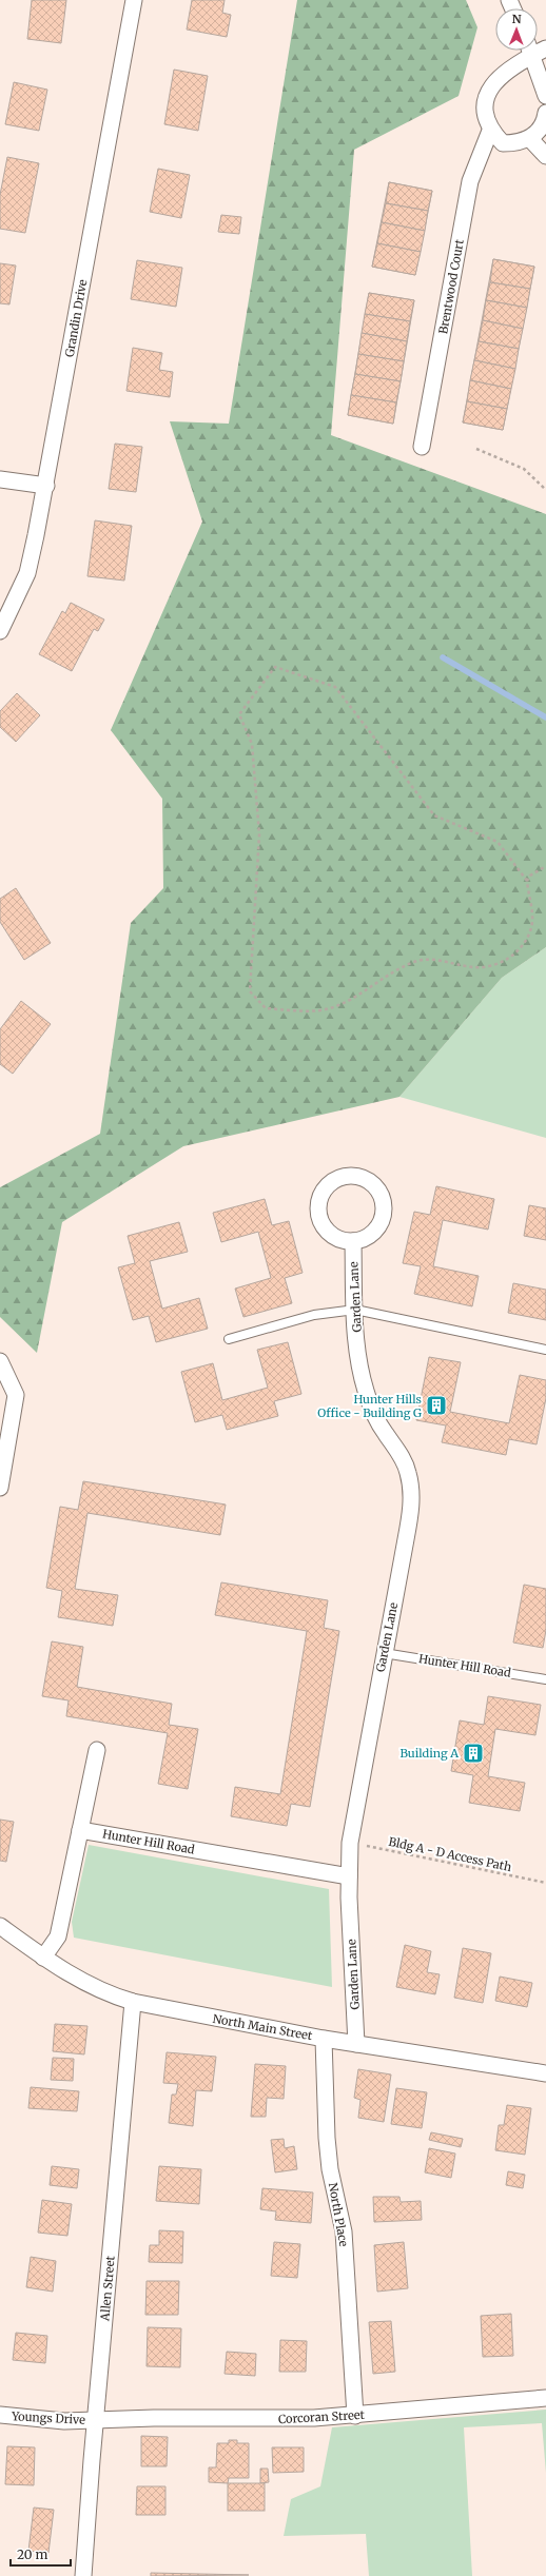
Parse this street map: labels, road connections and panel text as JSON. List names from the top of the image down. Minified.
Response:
{"streets":{"street":["Brentwood Court","Grandin Drive","Garden Lane","Hunter Hill Road","North Main Street","North Place","Allen Street","Corcoran Street","Youngs Drive"],"path":["Bldg A - D Access Path"]},"crossings":[["Garden Lane","Hunter Hill Road"],["Garden Lane","Bldg A - D Access Path"],["Garden Lane","North Main Street"],["North Main Street","North Place"],["North Main Street","Allen Street"],["North Place","Corcoran Street"],["Allen Street","Corcoran Street"],["Allen Street","Youngs Drive"],["Corcoran Street","Youngs Drive"]],"places":{"building":["Hunter Hills Office - Building G","Building A"]},"scale_bar":"20 m","north":"top"}
